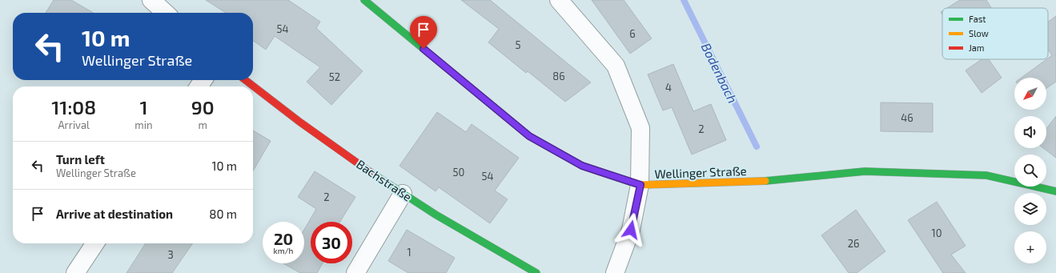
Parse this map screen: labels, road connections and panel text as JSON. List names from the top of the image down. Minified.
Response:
{"streets":{"street":["Wellinger Straße","Bachstraße"]},"water":["Bodenbach"],"house_numbers":["54","6","5","86","52","4","46","2","50","54","2","10","26","1","3"],"legend":["Fast","Slow","Jam"],"north":"bottom left","page":{"turn":["10 m","Wellinger Straße"],"map_buttons":"+","eta":["11:08","Arrival","1","min","90","m"],"list":[{"name":"Turn left","note":"Wellinger Straße","value":"10 m"},{"name":"Arrive at destination","value":"80 m"}],"speed":"20 km/h","limit":"30"}}
